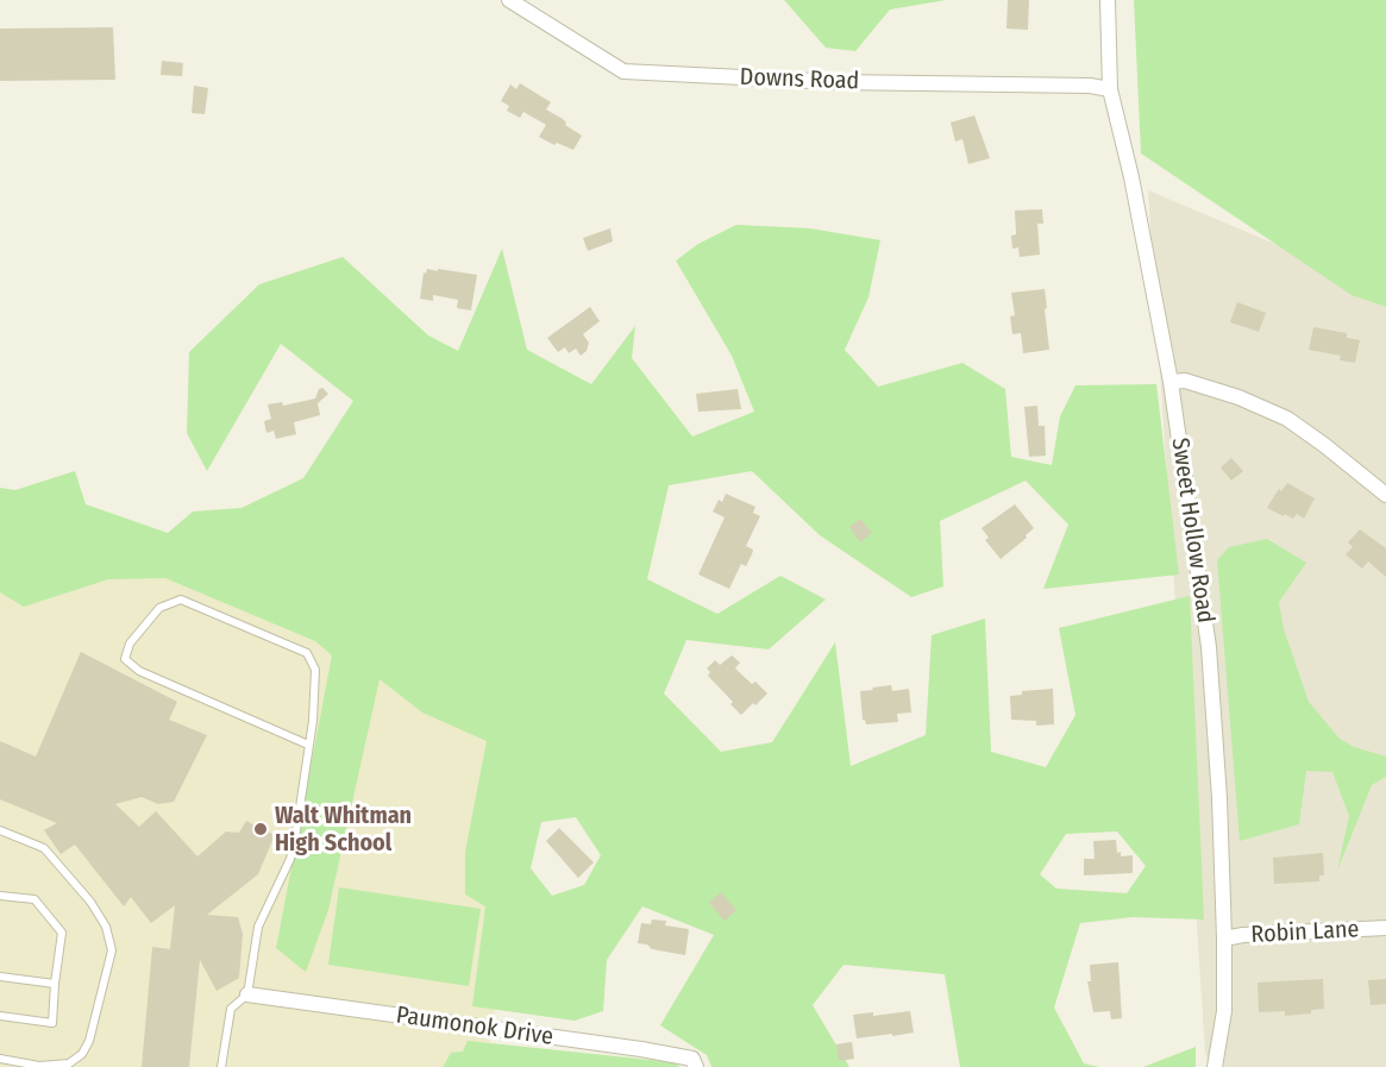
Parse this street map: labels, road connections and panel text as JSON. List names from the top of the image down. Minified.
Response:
{"streets":{"street":["Downs Road","Sweet Hollow Road","Robin Lane","Paumonok Drive"]},"crossings":[["Downs Road","Sweet Hollow Road"],["Sweet Hollow Road","Robin Lane"]],"places":["Walt Whitman High School"]}
